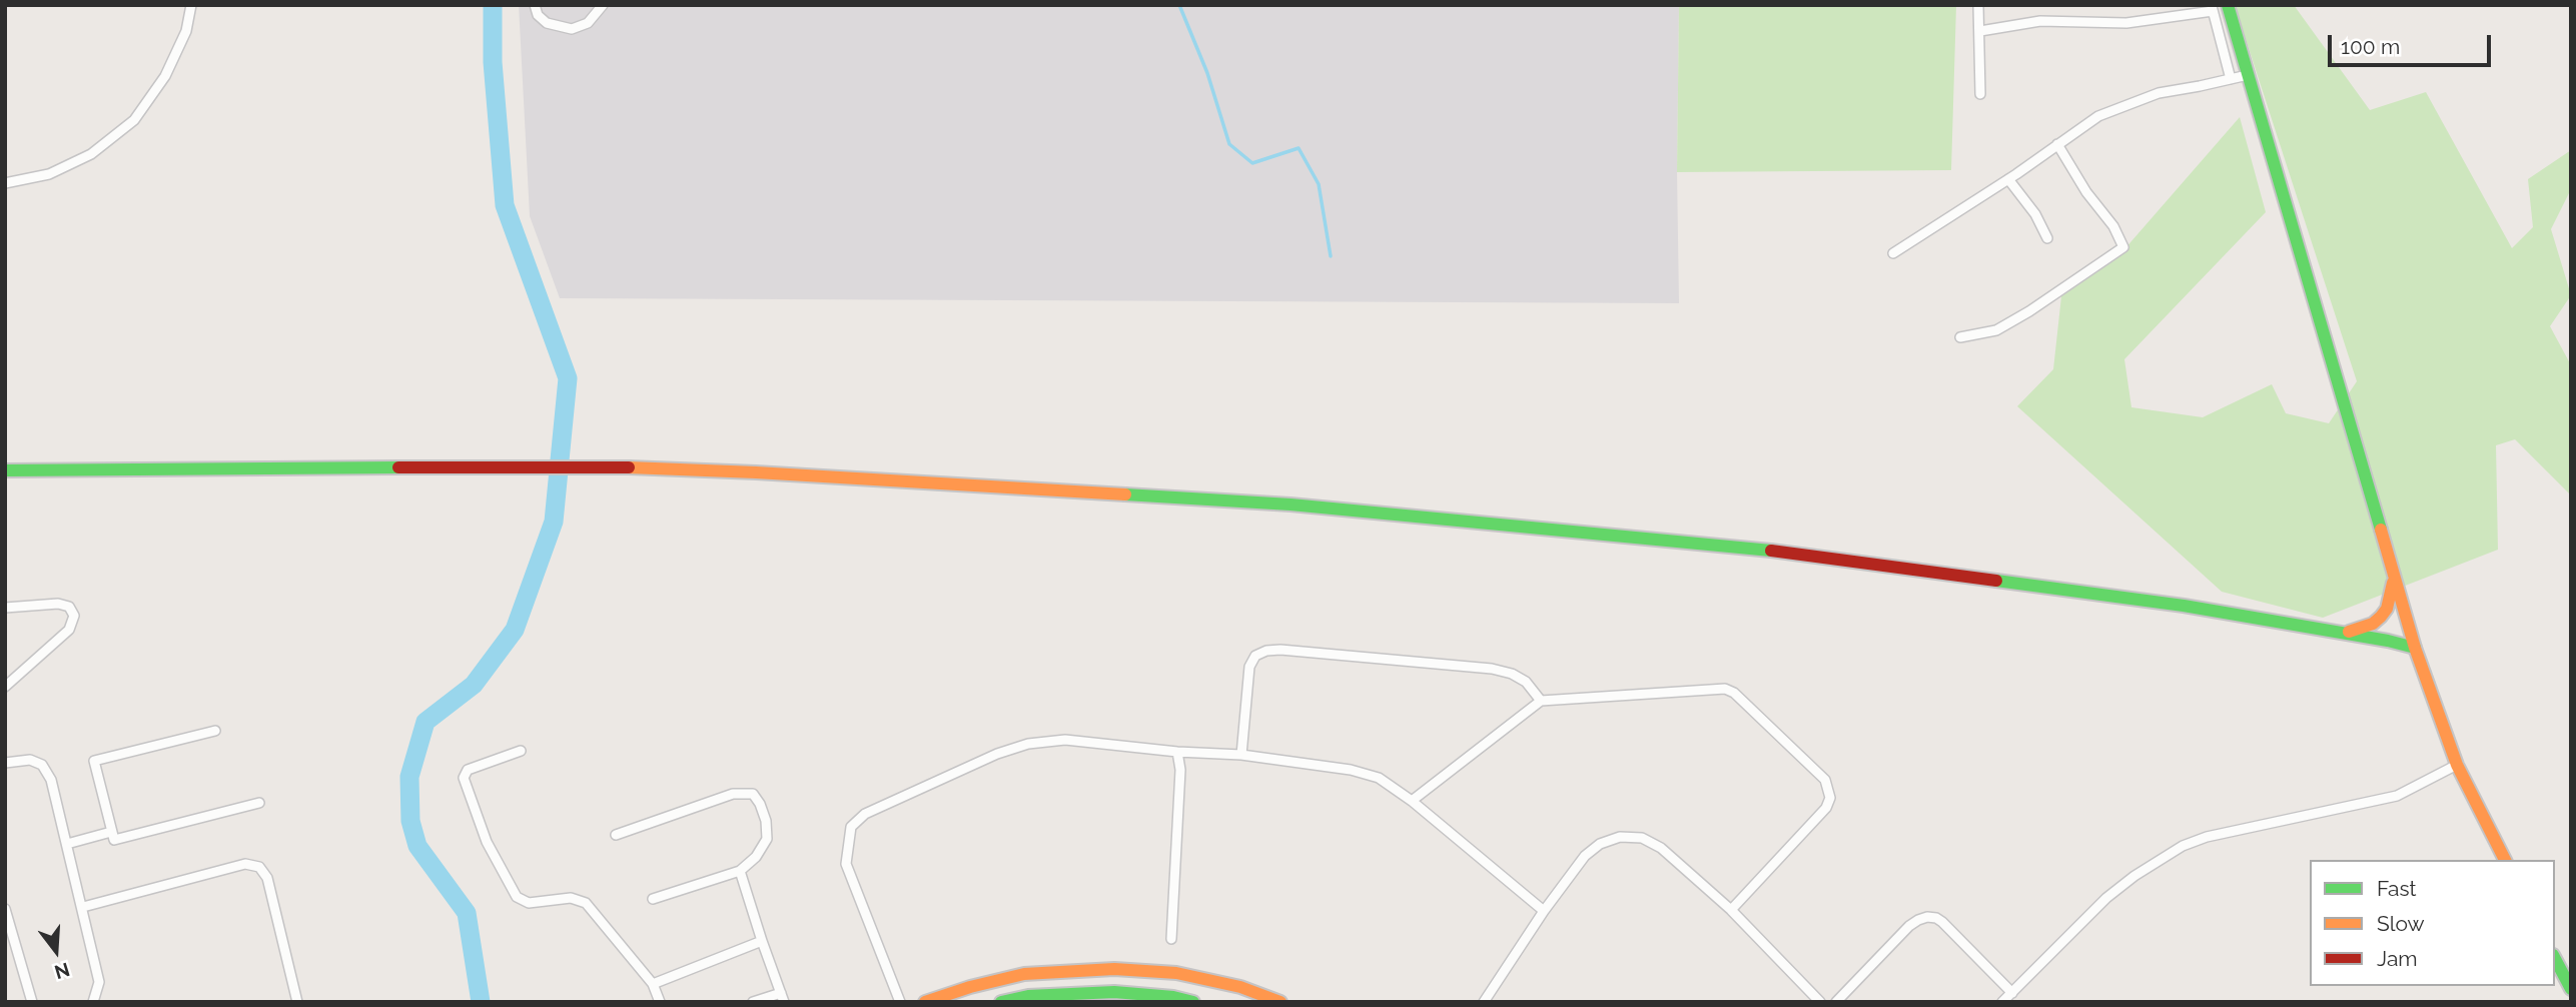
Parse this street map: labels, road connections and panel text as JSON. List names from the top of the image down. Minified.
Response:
{"legend":["Fast","Slow","Jam"],"scale_bar":"100 m","north":"bottom"}
